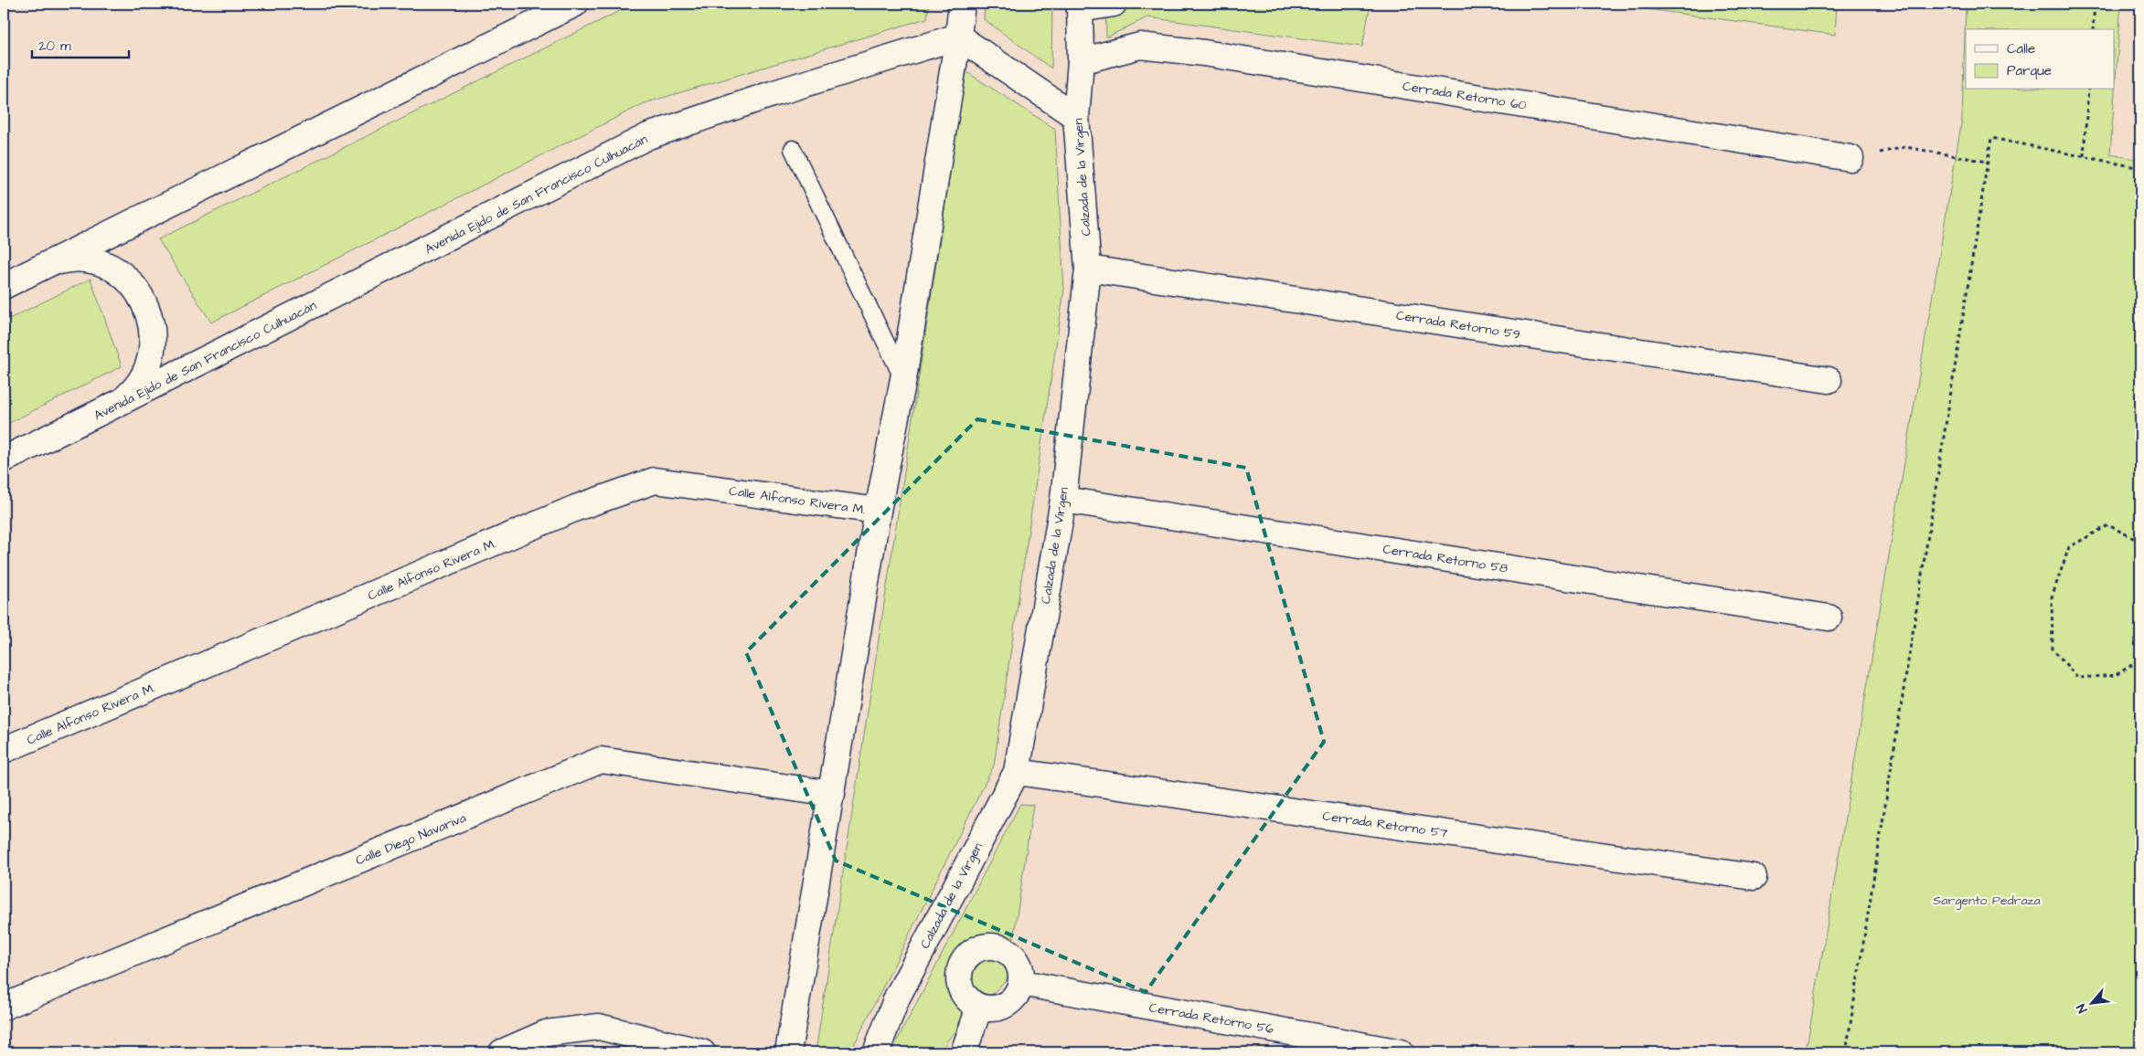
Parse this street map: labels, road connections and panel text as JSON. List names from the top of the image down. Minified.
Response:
{"streets":{"street":["Cerrada Retorno 60","Calzada de la Virgen","Avenida Ejido de San Francisco Culhuacán","Cerrada Retorno 59","Calle Alfonso Rivera M.","Cerrada Retorno 58","Cerrada Retorno 57","Calle Diego Navariva","Cerrada Retorno 56"]},"crossings":[["Cerrada Retorno 60","Calzada de la Virgen"],["Calzada de la Virgen","Cerrada Retorno 59"],["Calzada de la Virgen","Cerrada Retorno 58"],["Calzada de la Virgen","Cerrada Retorno 57"]],"parks":["Sargento Pedraza"],"legend":["Calle","Parque"],"scale_bar":"20 m","north":"bottom left"}
